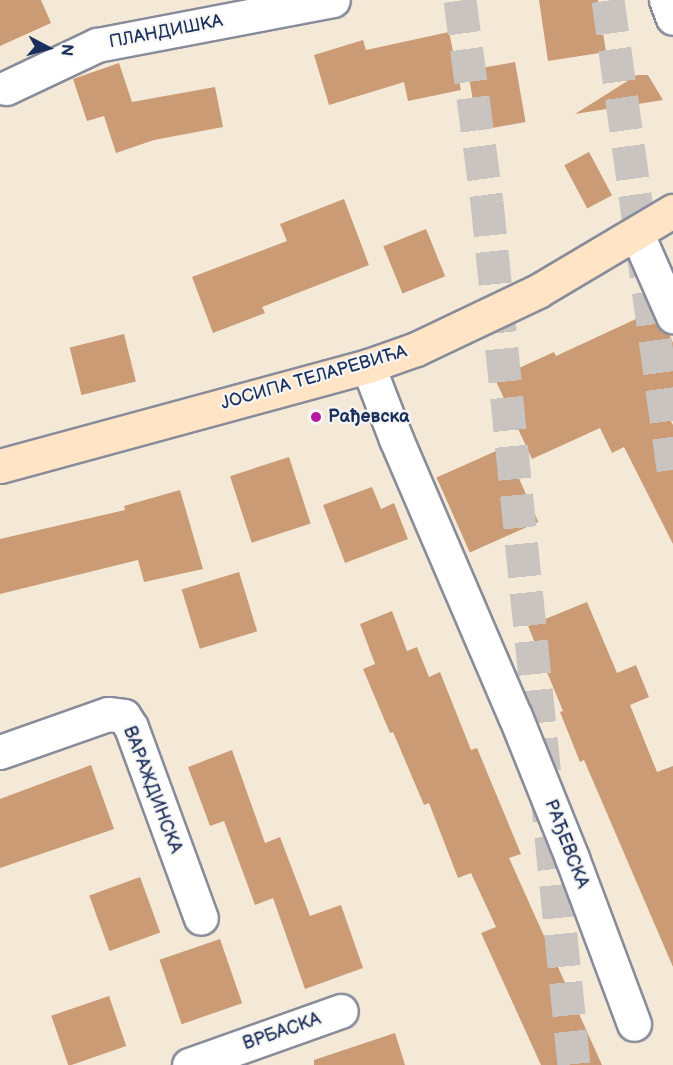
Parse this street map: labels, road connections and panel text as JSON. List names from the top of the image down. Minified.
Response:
{"streets":{"street":["ПЛАНДИШКА","ЈОСИПА ТЕЛАРЕВИЋА","ВАРАЖДИНСКА","РАЂЕВСКА","ВРБАСКА"]},"crossings":[["ЈОСИПА ТЕЛАРЕВИЋА","РАЂЕВСКА"]],"places":["Рађевска"],"north":"right"}
